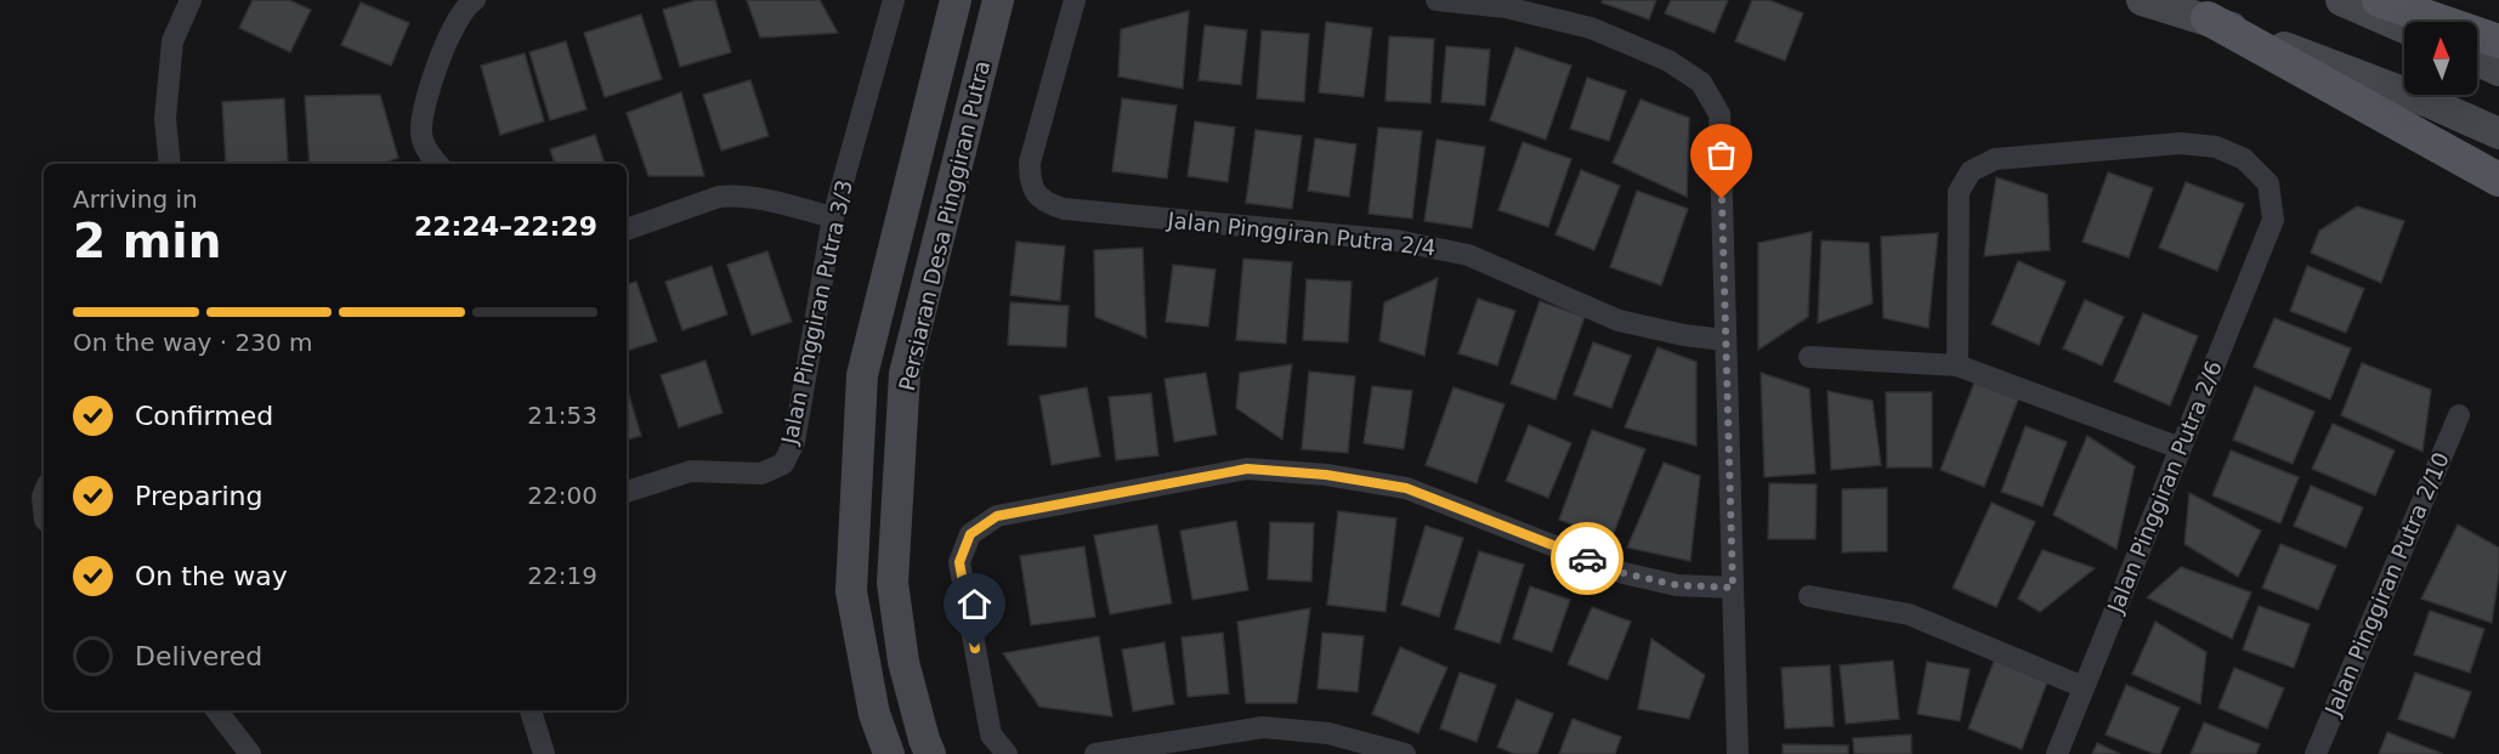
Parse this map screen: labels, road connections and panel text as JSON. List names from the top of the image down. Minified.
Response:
{"streets":{"street":["Persiaran Desa Pinggiran Putra","Jalan Pinggiran Putra 2/4","Jalan Pinggiran Putra 3/3","Jalan Pinggiran Putra 2/6","Jalan Pinggiran Putra 2/10"]},"north":"top","page":{"heading":["2 min","Arriving in","22:24–22:29"],"bar":"On the way · 230 m","list":[["Confirmed","21:53"],["Preparing","22:00"],["On the way","22:19"],"Delivered"]}}
